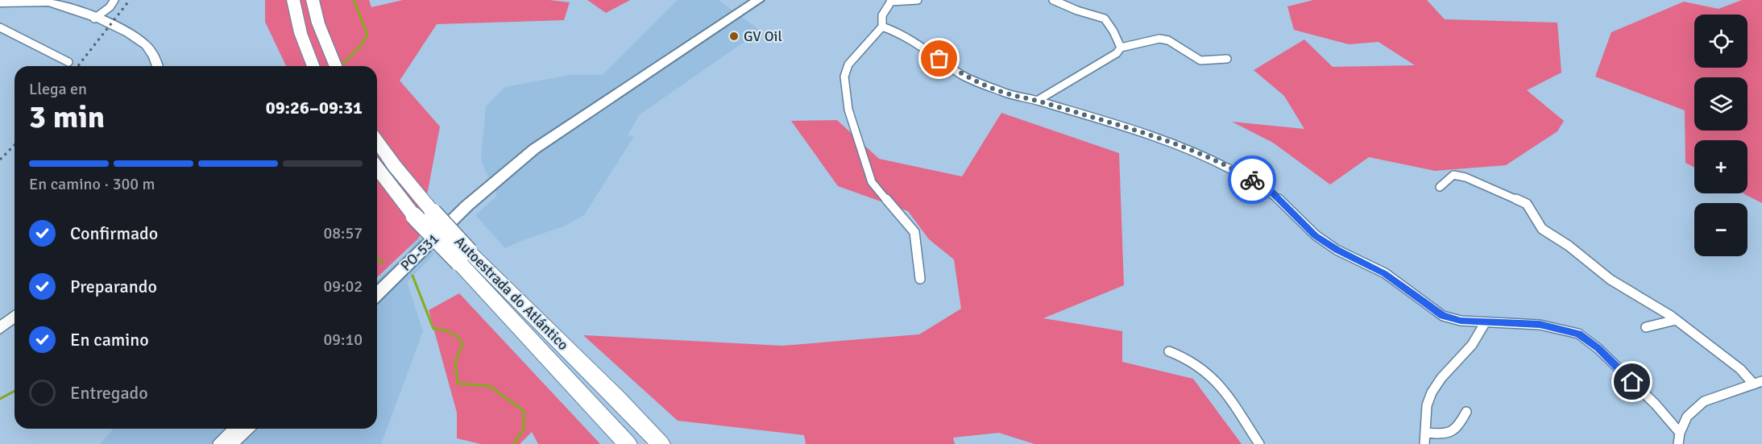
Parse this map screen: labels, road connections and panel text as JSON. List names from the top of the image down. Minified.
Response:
{"streets":{"highway":["Autoestrada do Atlántico"],"main road":["PO-531"]},"places":["GV Oil"],"page":{"map_buttons":["+","−"],"heading":["3 min","Llega en","09:26–09:31"],"bar":"En camino · 300 m","list":[["Confirmado","08:57"],["Preparando","09:02"],["En camino","09:10"],"Entregado"]}}
